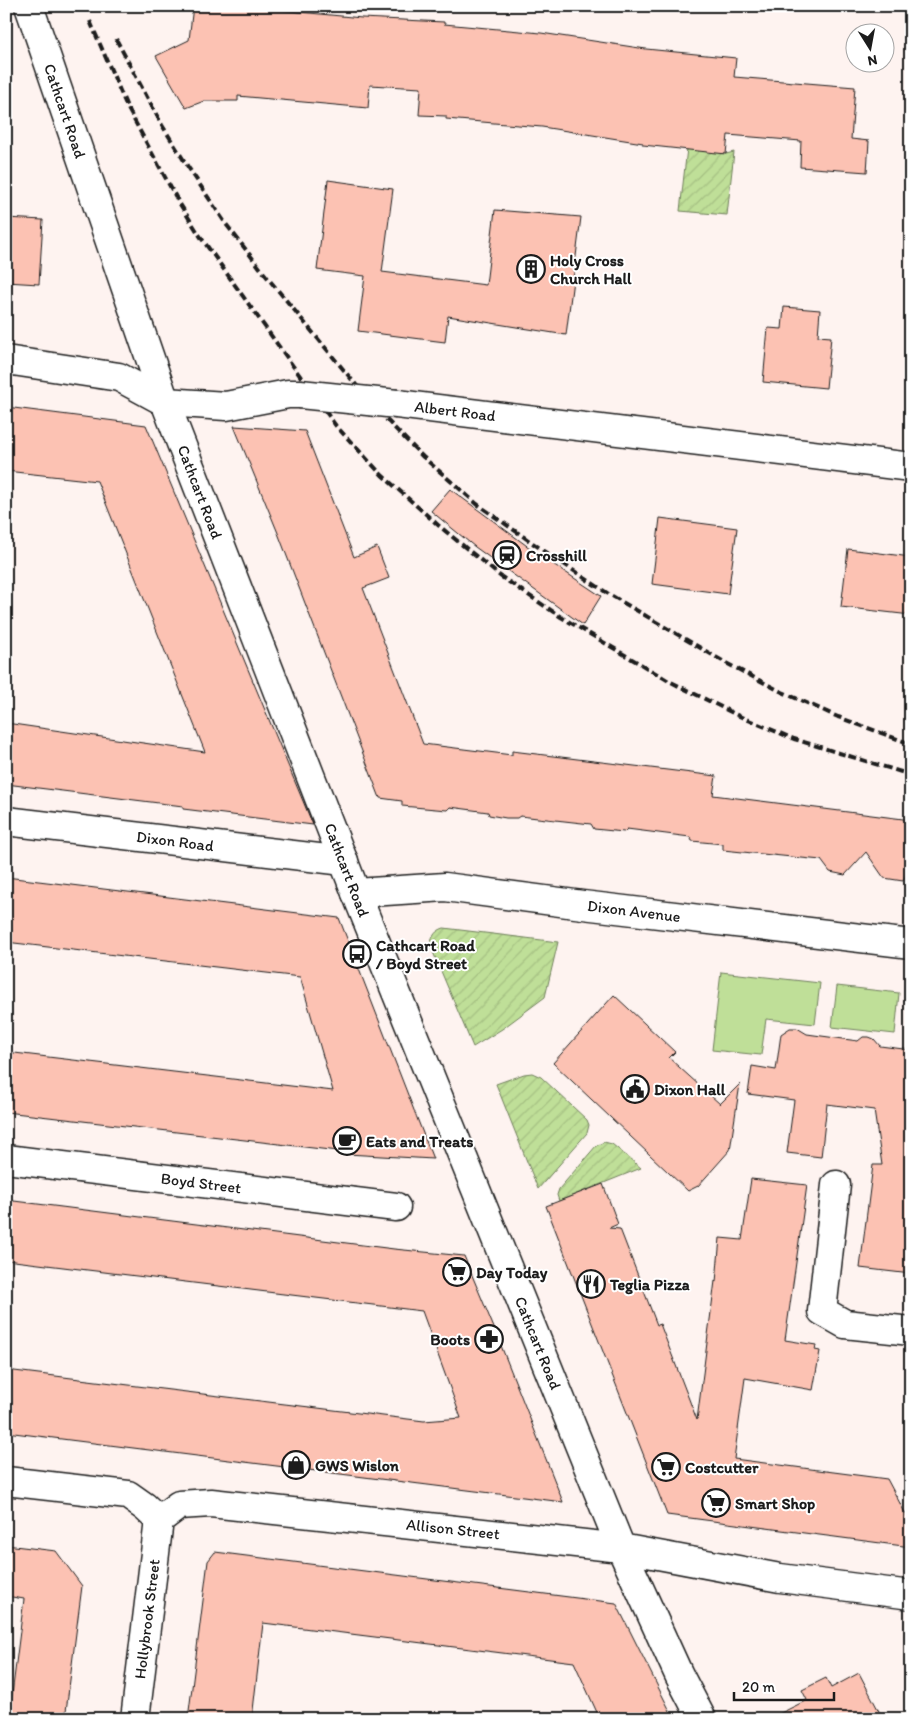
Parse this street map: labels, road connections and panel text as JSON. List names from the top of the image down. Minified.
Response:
{"streets":{"street":["Cathcart Road","Albert Road","Dixon Road","Dixon Avenue","Boyd Street","Allison Street","Hollybrook Street"]},"crossings":[["Cathcart Road","Albert Road"],["Cathcart Road","Dixon Road"],["Cathcart Road","Dixon Avenue"],["Cathcart Road","Allison Street"],["Allison Street","Hollybrook Street"]],"places":{"building":["Holy Cross Church Hall"],"station":["Crosshill"],"bus stop":["Cathcart Road / Boyd Street"],"public building":["Dixon Hall"],"cafe":["Eats and Treats"],"supermarket":["Day Today","Costcutter","Smart Shop"],"restaurant":["Teglia Pizza"],"pharmacy":["Boots"],"shop":["GWS Wislon"]},"scale_bar":"20 m","north":"bottom"}
